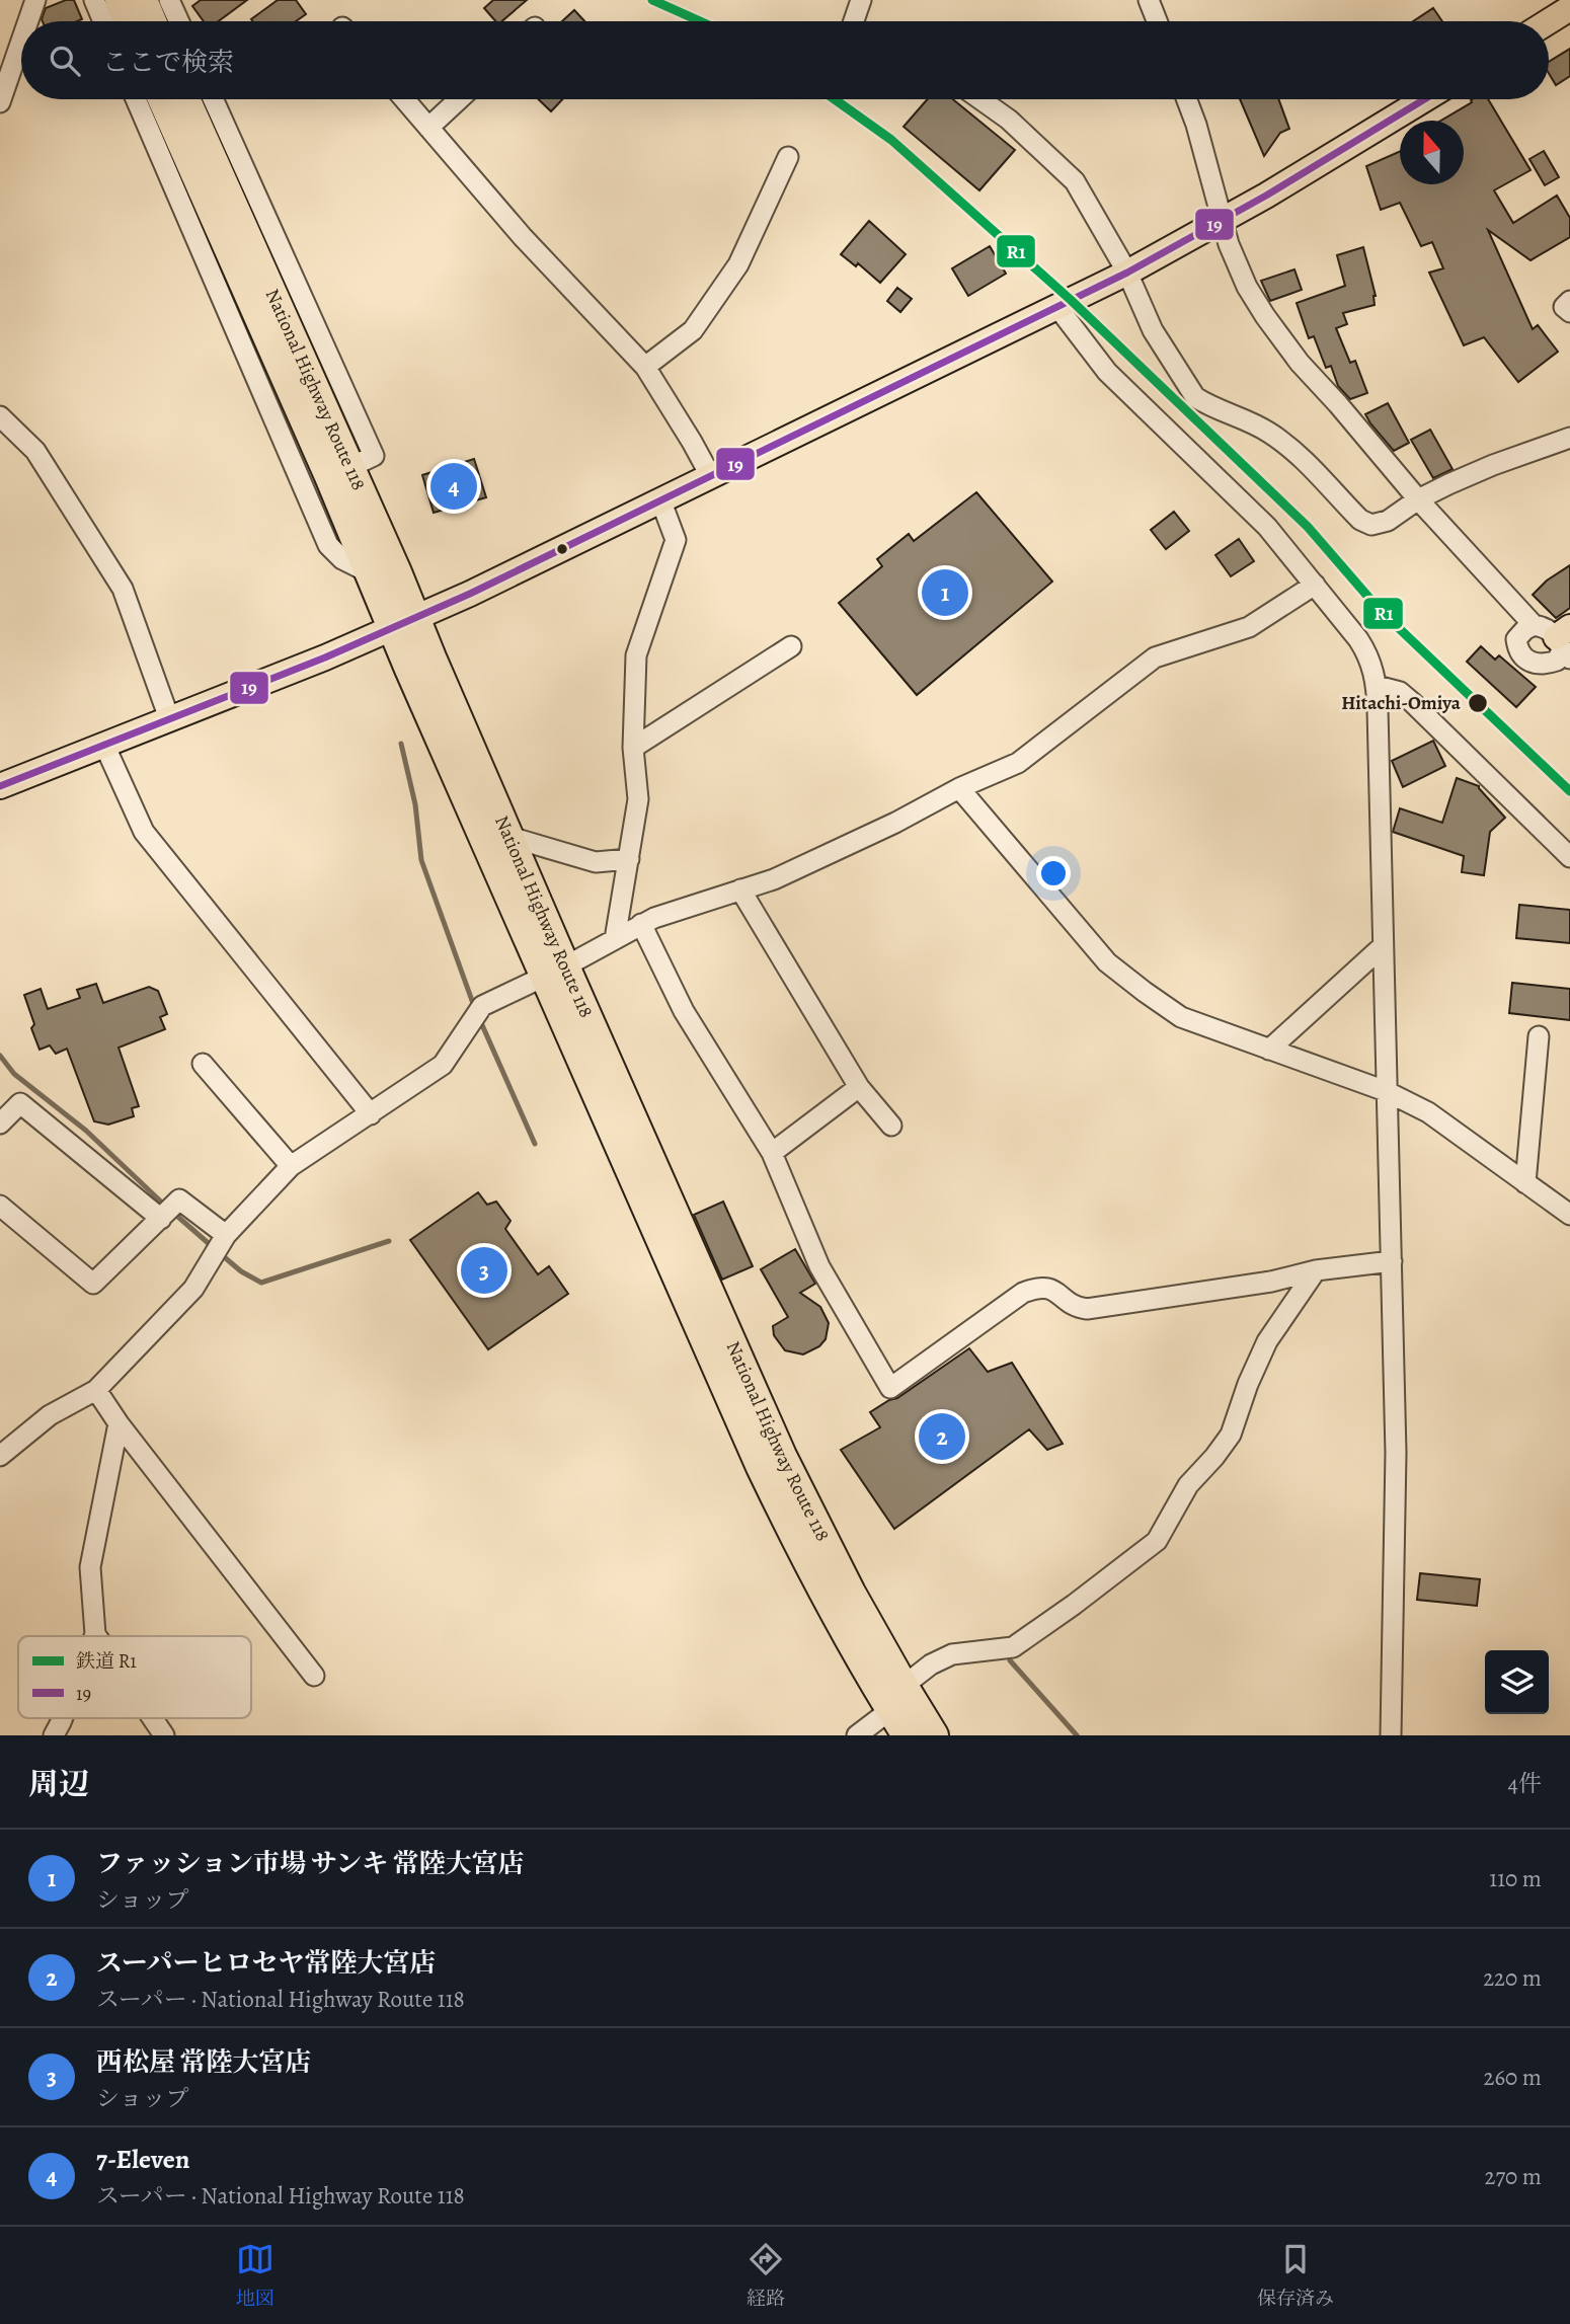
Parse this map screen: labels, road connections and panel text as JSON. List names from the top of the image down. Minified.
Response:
{"streets":{"highway":["National Highway Route 118"]},"places":["Hitachi-Omiya"],"lines":["rail line R1","transit line 19"],"legend":["鉄道 R1","19"],"north":"top","page":{"search":"ここで検索","pins":["4","1","3","2"],"heading":["周辺","4件"],"list":[{"mark":"1","name":"ファッション市場 サンキ 常陸大宮店","note":"ショップ","value":"110 m"},{"mark":"2","name":"スーパーヒロセヤ常陸大宮店","note":"スーパー · National Highway Route 118","value":"220 m"},{"mark":"3","name":"西松屋 常陸大宮店","note":"ショップ","value":"260 m"},{"mark":"4","name":"7-Eleven","note":"スーパー · National Highway Route 118","value":"270 m"}],"nav":["地図","経路","保存済み"]}}
